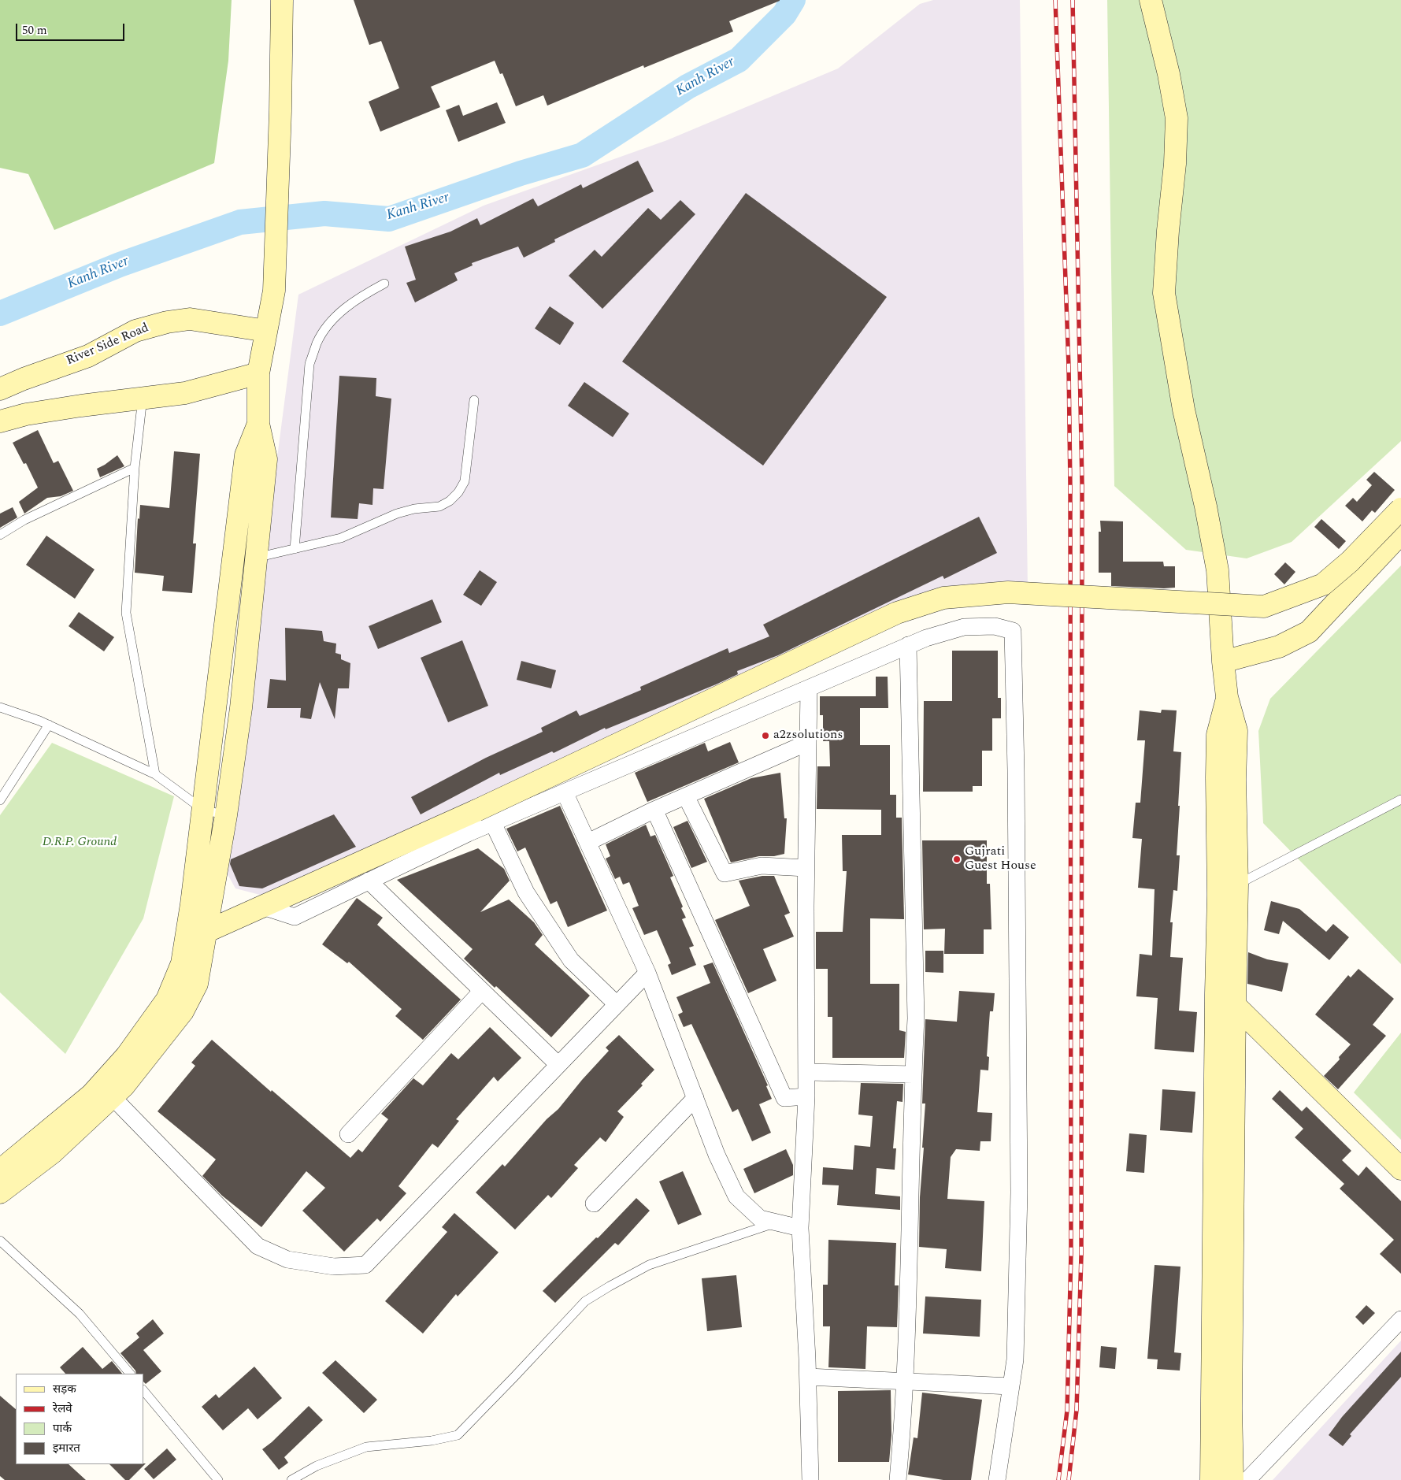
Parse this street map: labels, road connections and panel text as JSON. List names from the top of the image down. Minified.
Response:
{"streets":{"main road":["River Side Road"]},"water":["Kanh River"],"parks":["D.R.P. Ground"],"places":["a2zsolutions","Gujrati Guest House"],"legend":["सड़क","रेलवे","पार्क","इमारत"],"scale_bar":"50 m"}
